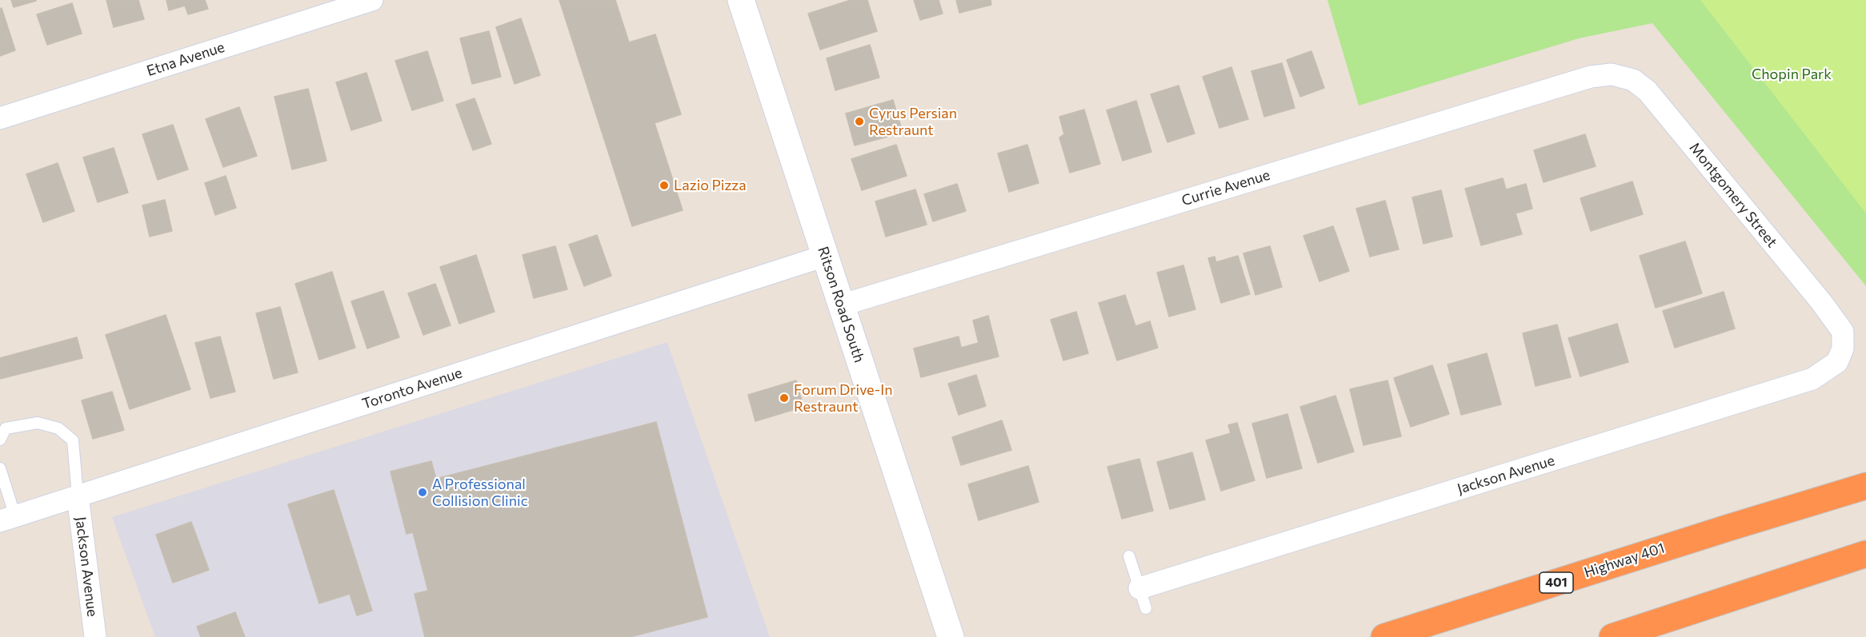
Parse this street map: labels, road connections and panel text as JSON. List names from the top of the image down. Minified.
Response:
{"streets":{"highway":["Highway 401","401"],"main road":["Ritson Road South"],"street":["Etna Avenue","Currie Avenue","Montgomery Street","Toronto Avenue","Jackson Avenue"]},"crossings":[["Currie Avenue","Montgomery Street"],["Currie Avenue","Ritson Road South"],["Montgomery Street","Jackson Avenue"],["Ritson Road South","Toronto Avenue"],["Toronto Avenue","Jackson Avenue"]],"parks":["Chopin Park"],"places":["Cyrus Persian Restraunt","Lazio Pizza","Forum Drive-In Restraunt","A Professional Collision Clinic"]}
